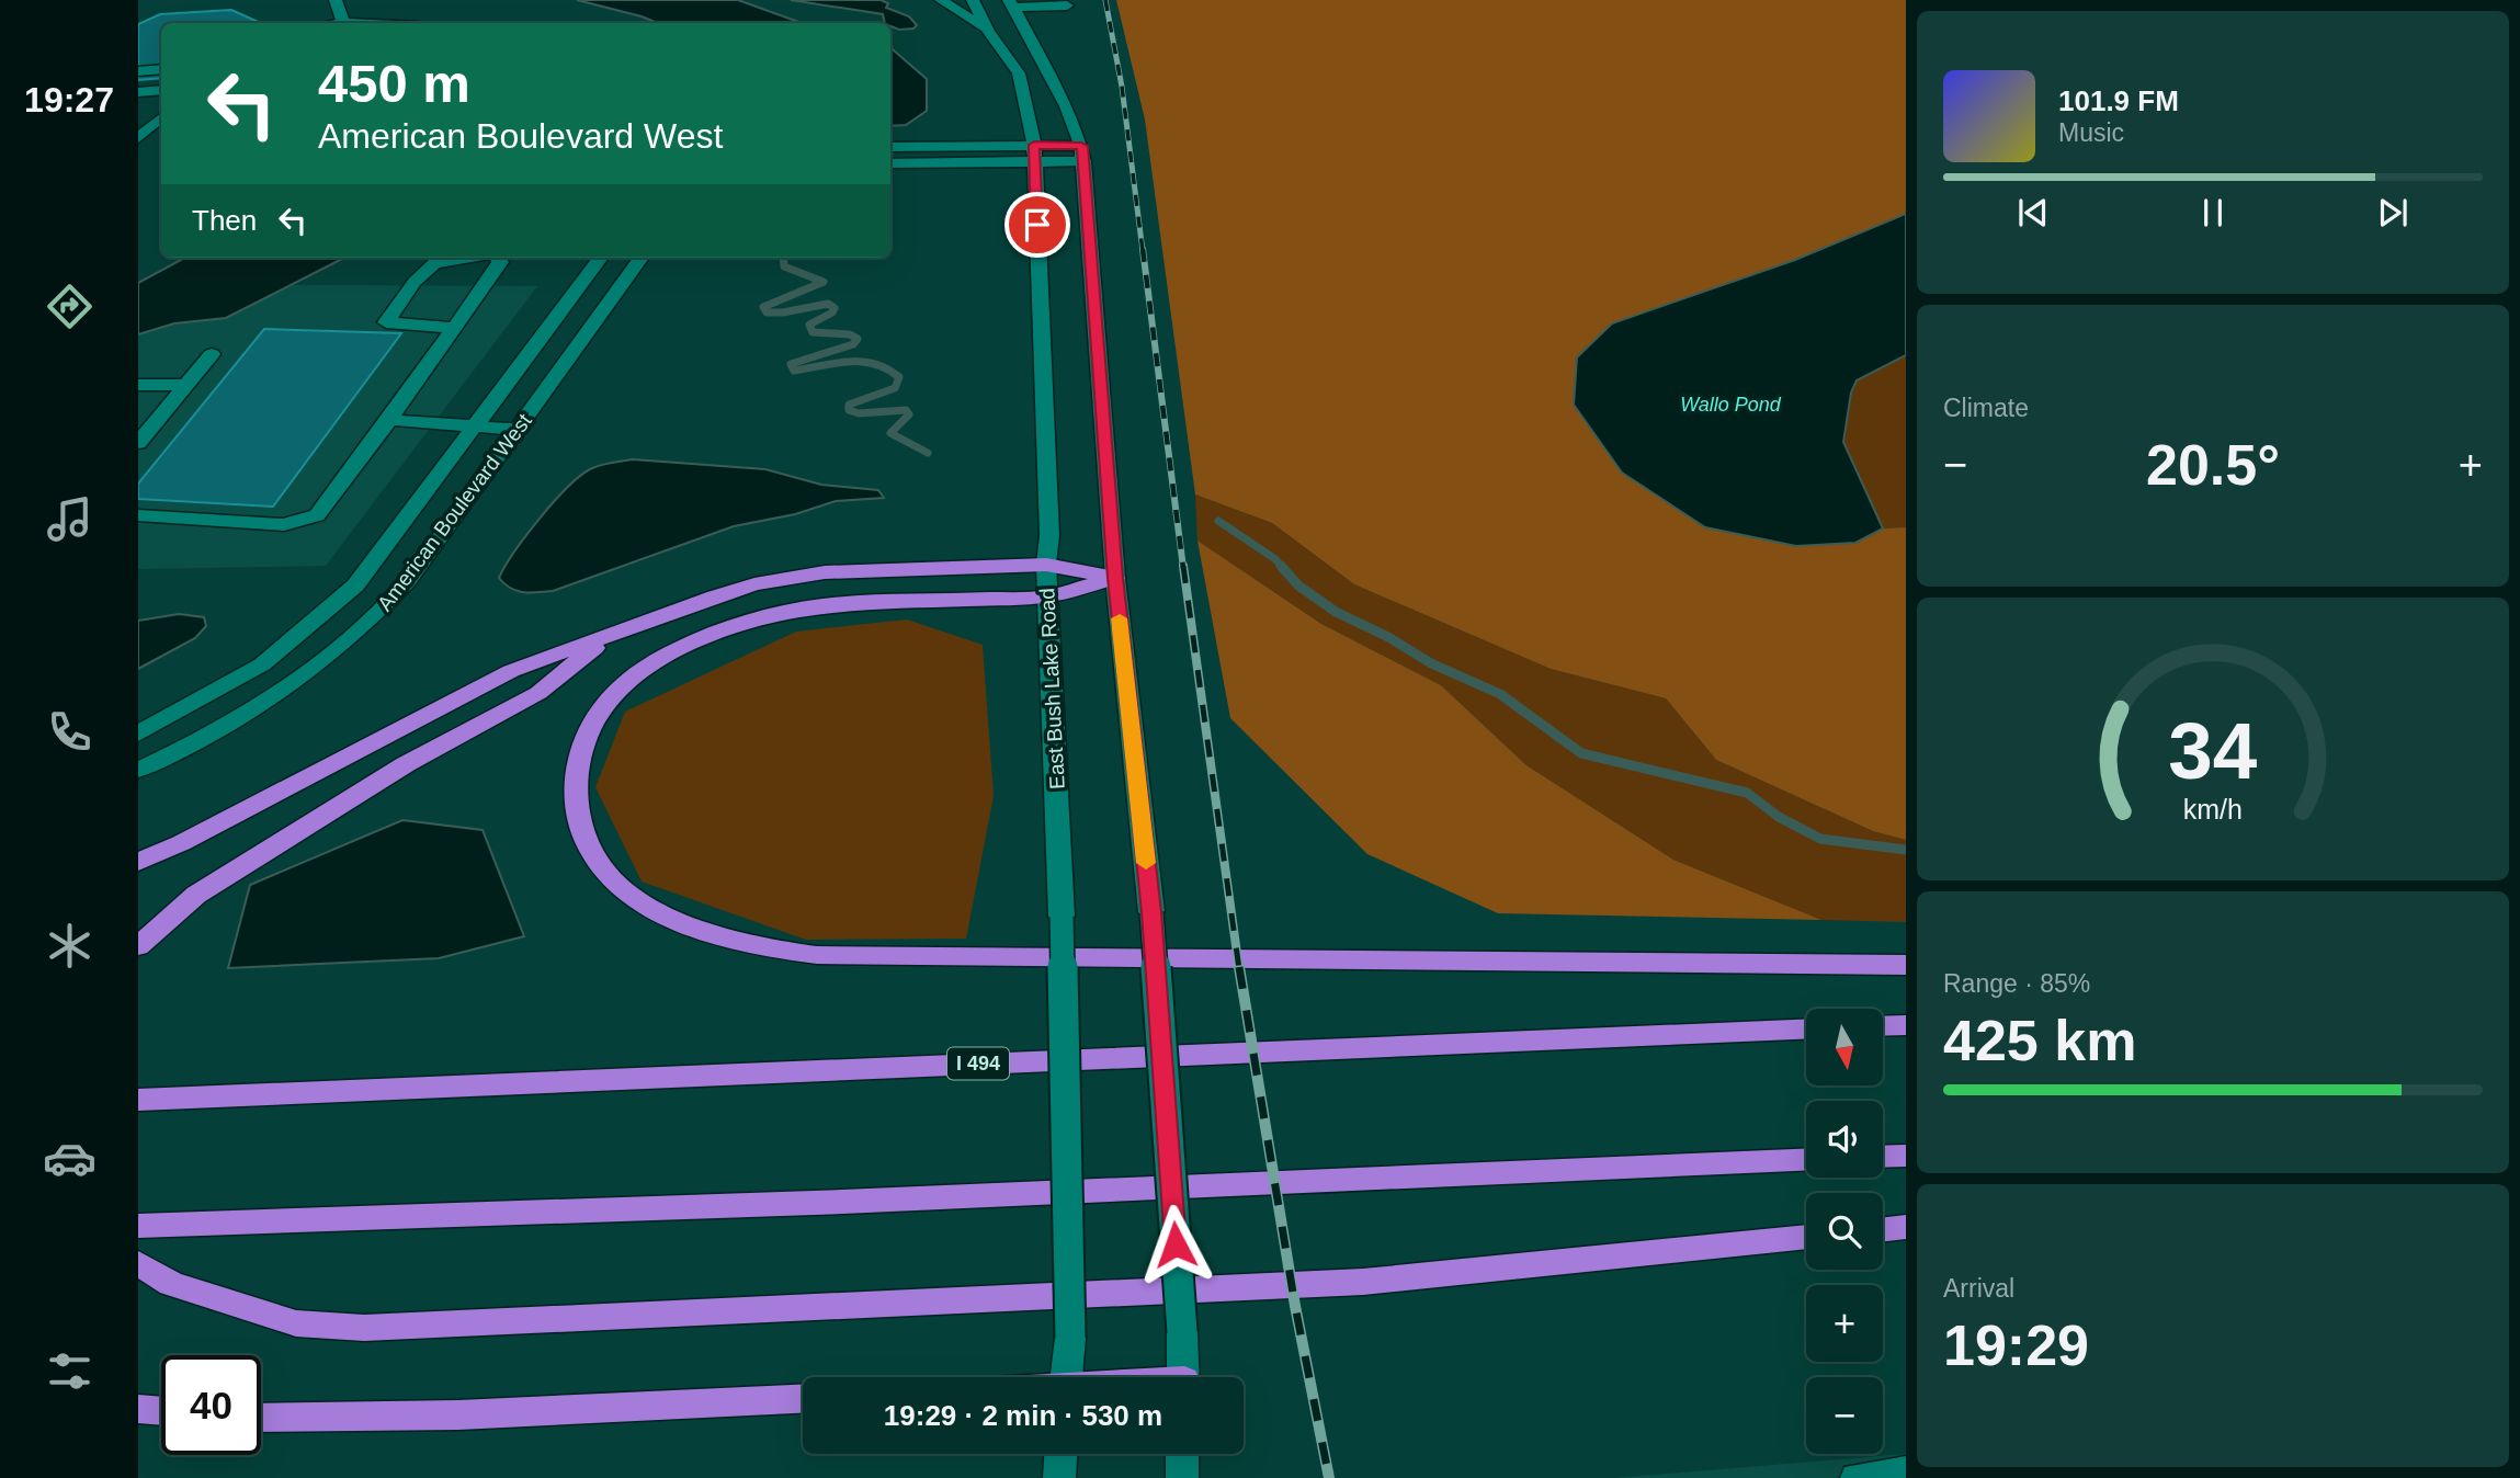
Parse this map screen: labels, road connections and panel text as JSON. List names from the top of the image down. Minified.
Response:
{"streets":{"highway":["I 494"],"street":["American Boulevard West","East Bush Lake Road"]},"water":["Wallo Pond"],"north":"bottom","page":{"tabs":"19:27","turn":["450 m","American Boulevard West"],"song":["101.9 FM","Music"],"then":"Then","tile":["Climate",["Range · 85%","425 km"],["Arrival","19:29"]],"heat":["−","20.5°","+"],"map_buttons":["+","−"],"limit":"40","trip":"19:29 · 2 min · 530 m","gauge":["34","km/h"]}}
